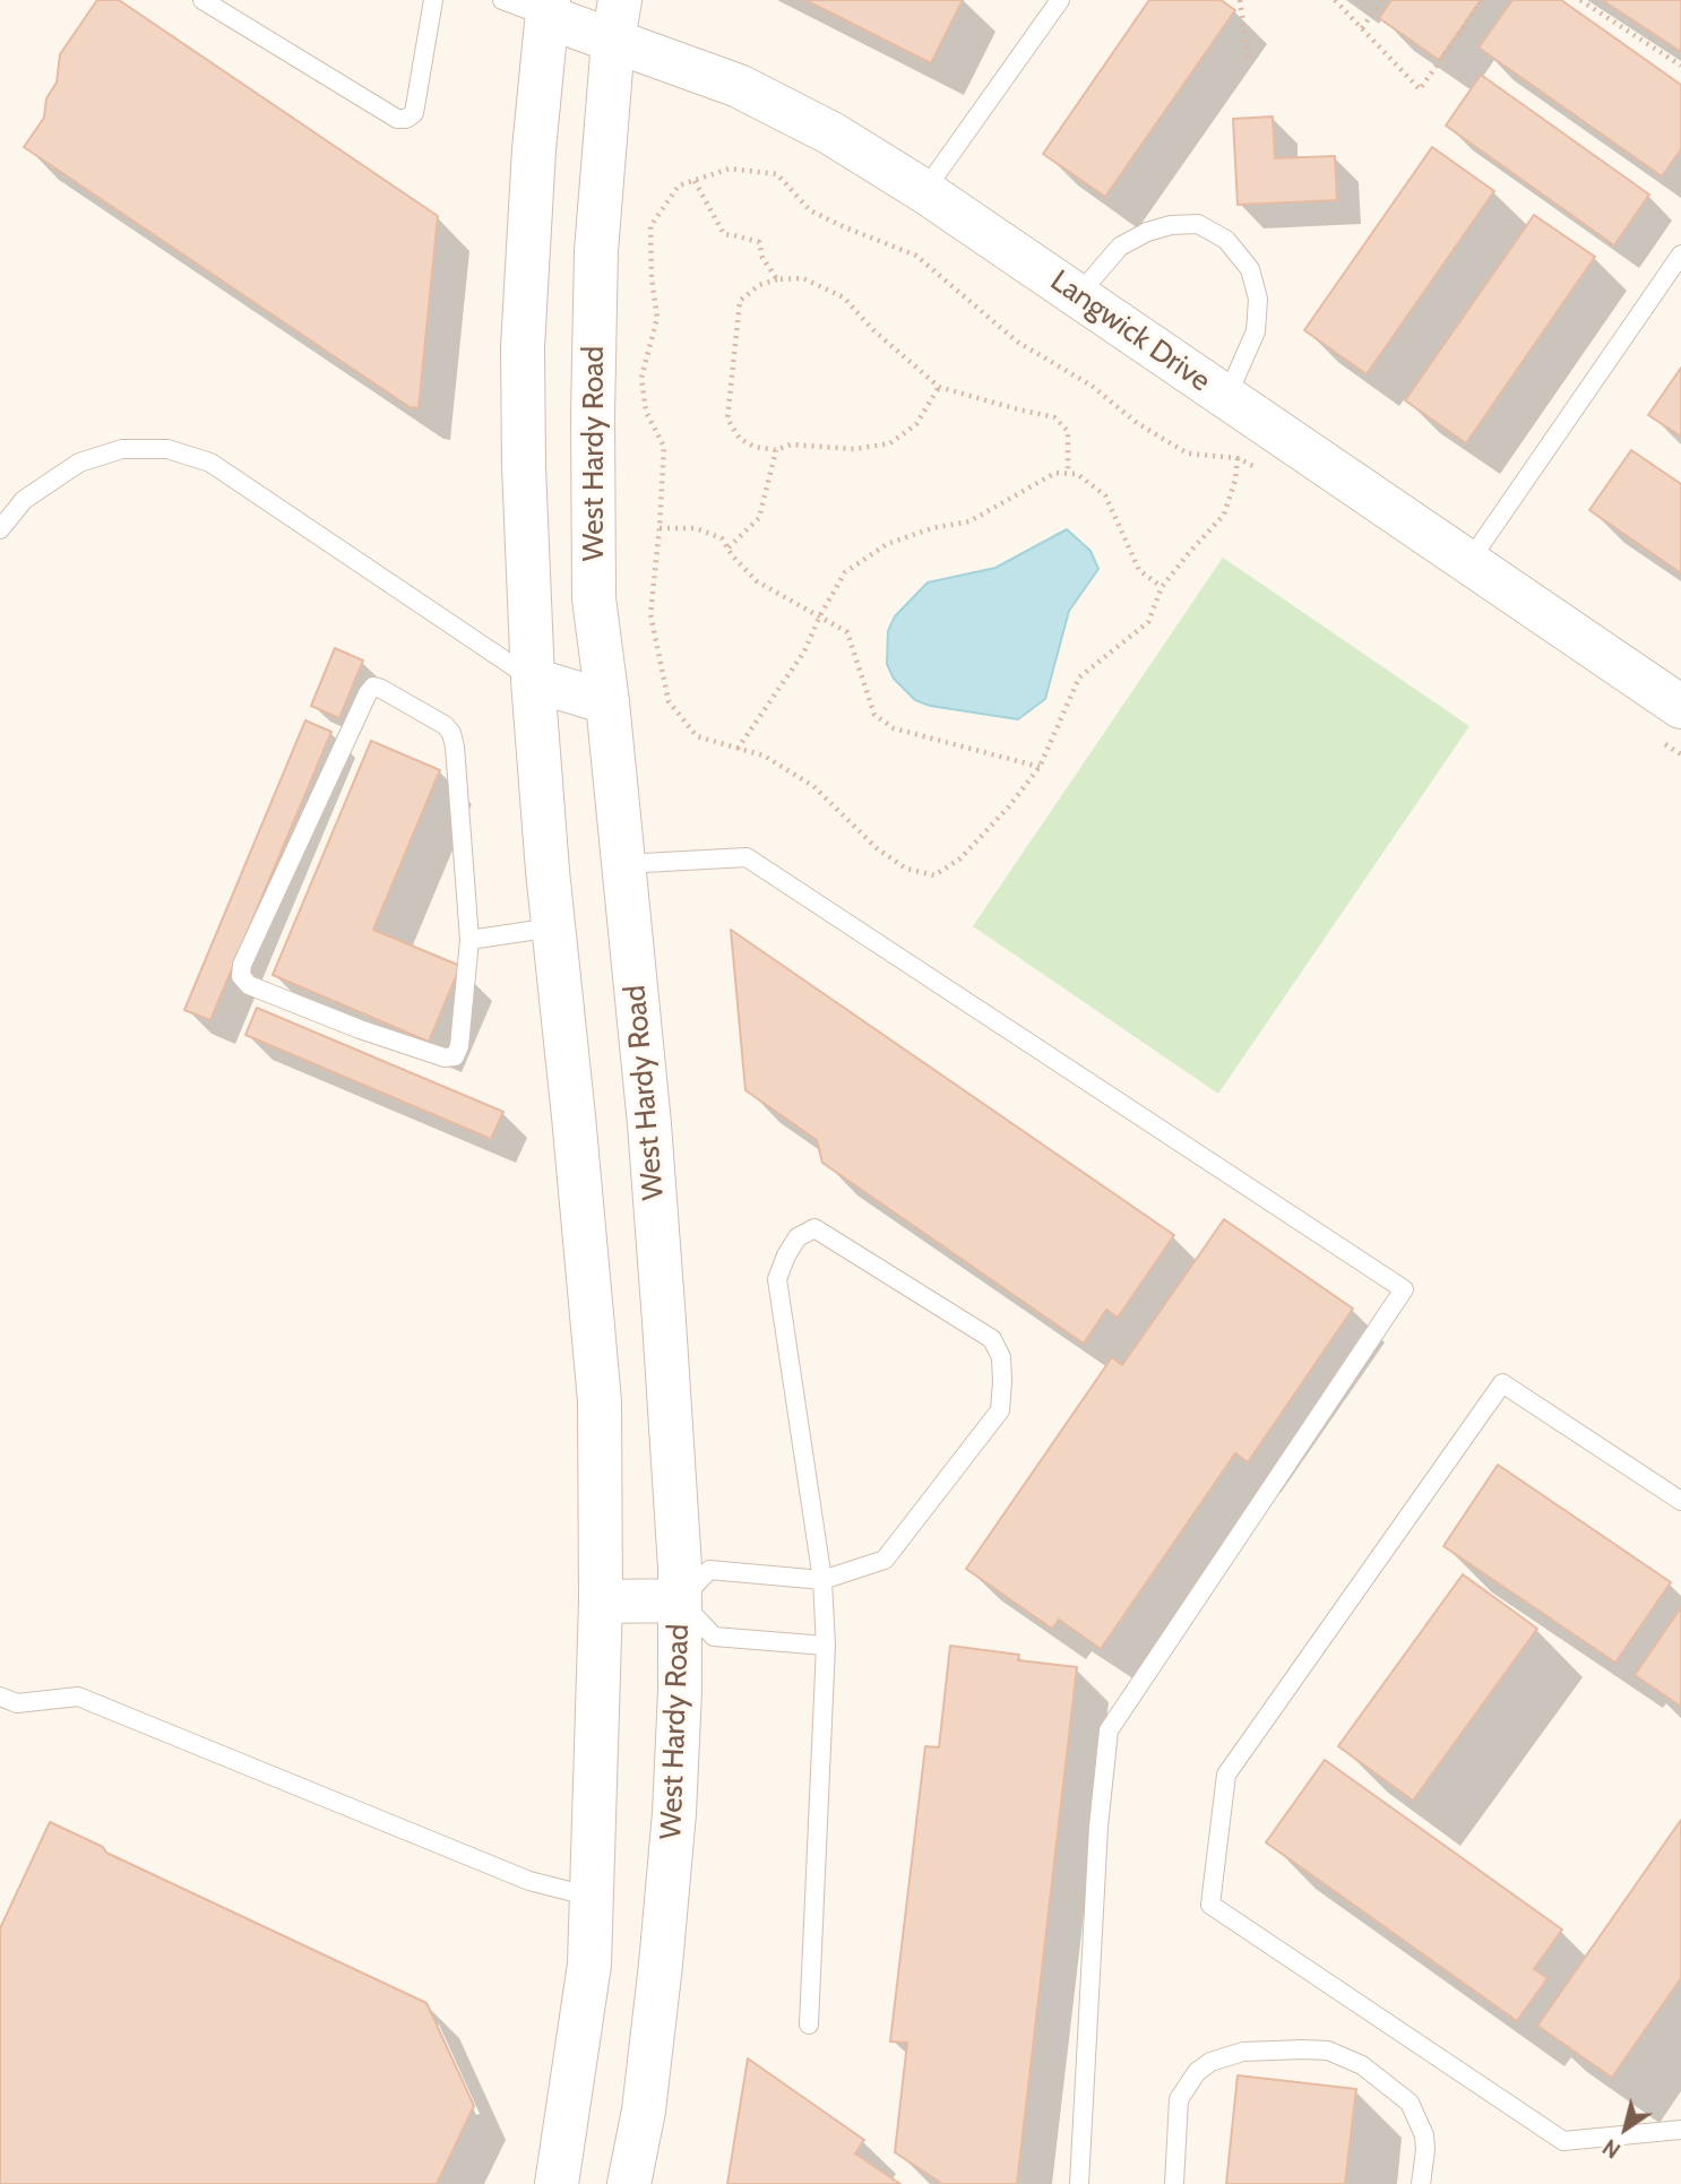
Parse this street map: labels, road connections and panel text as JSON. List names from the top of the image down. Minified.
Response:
{"streets":{"street":["Langwick Drive","West Hardy Road"]},"crossings":[["Langwick Drive","West Hardy Road"]],"north":"bottom left"}
